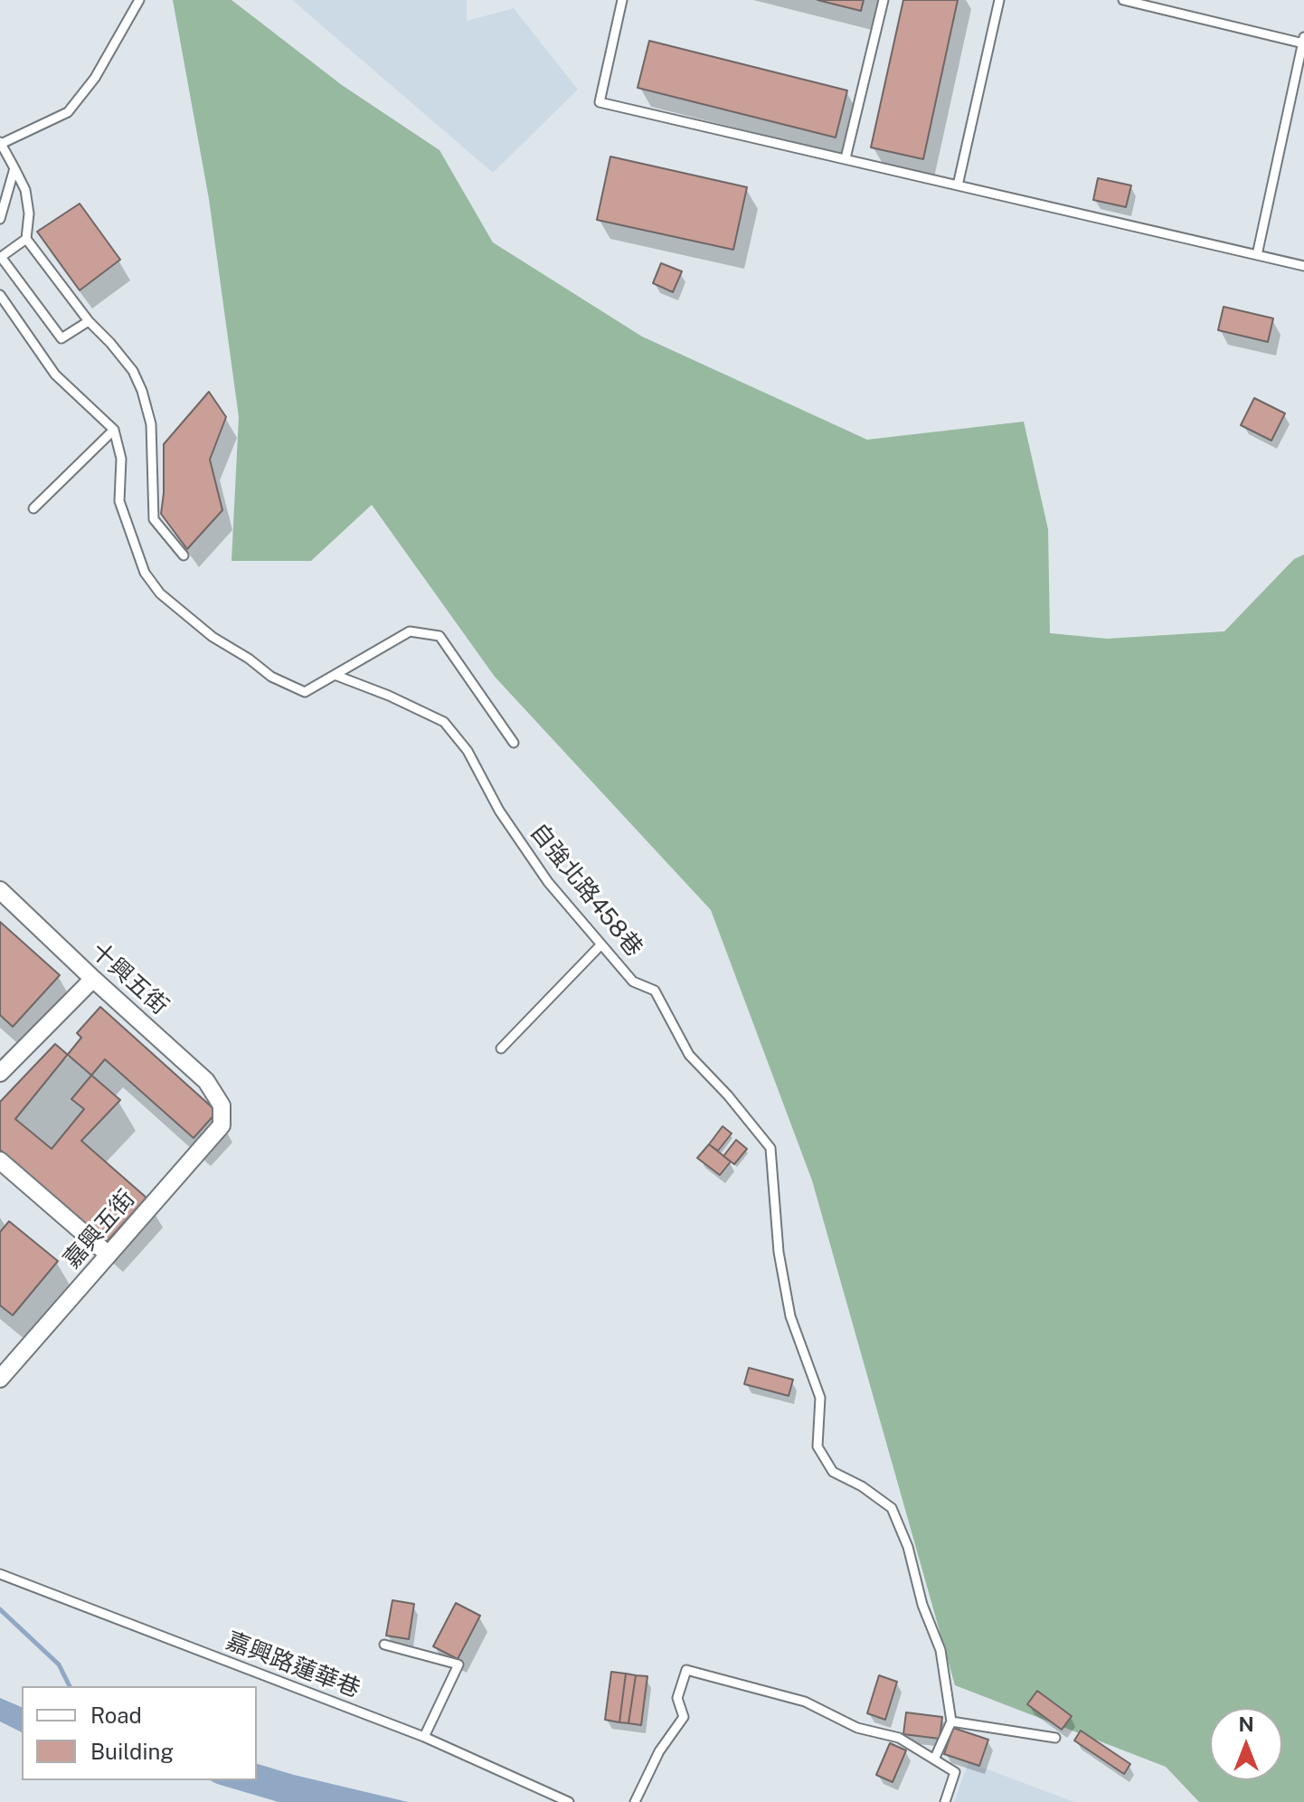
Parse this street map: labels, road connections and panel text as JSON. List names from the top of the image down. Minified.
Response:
{"streets":{"street":["十興五街","嘉興五街"],"lane":["自強北路458巷","嘉興路蓮華巷"]},"crossings":[["十興五街","嘉興五街"]],"legend":["Road","Building"],"north":"top"}
